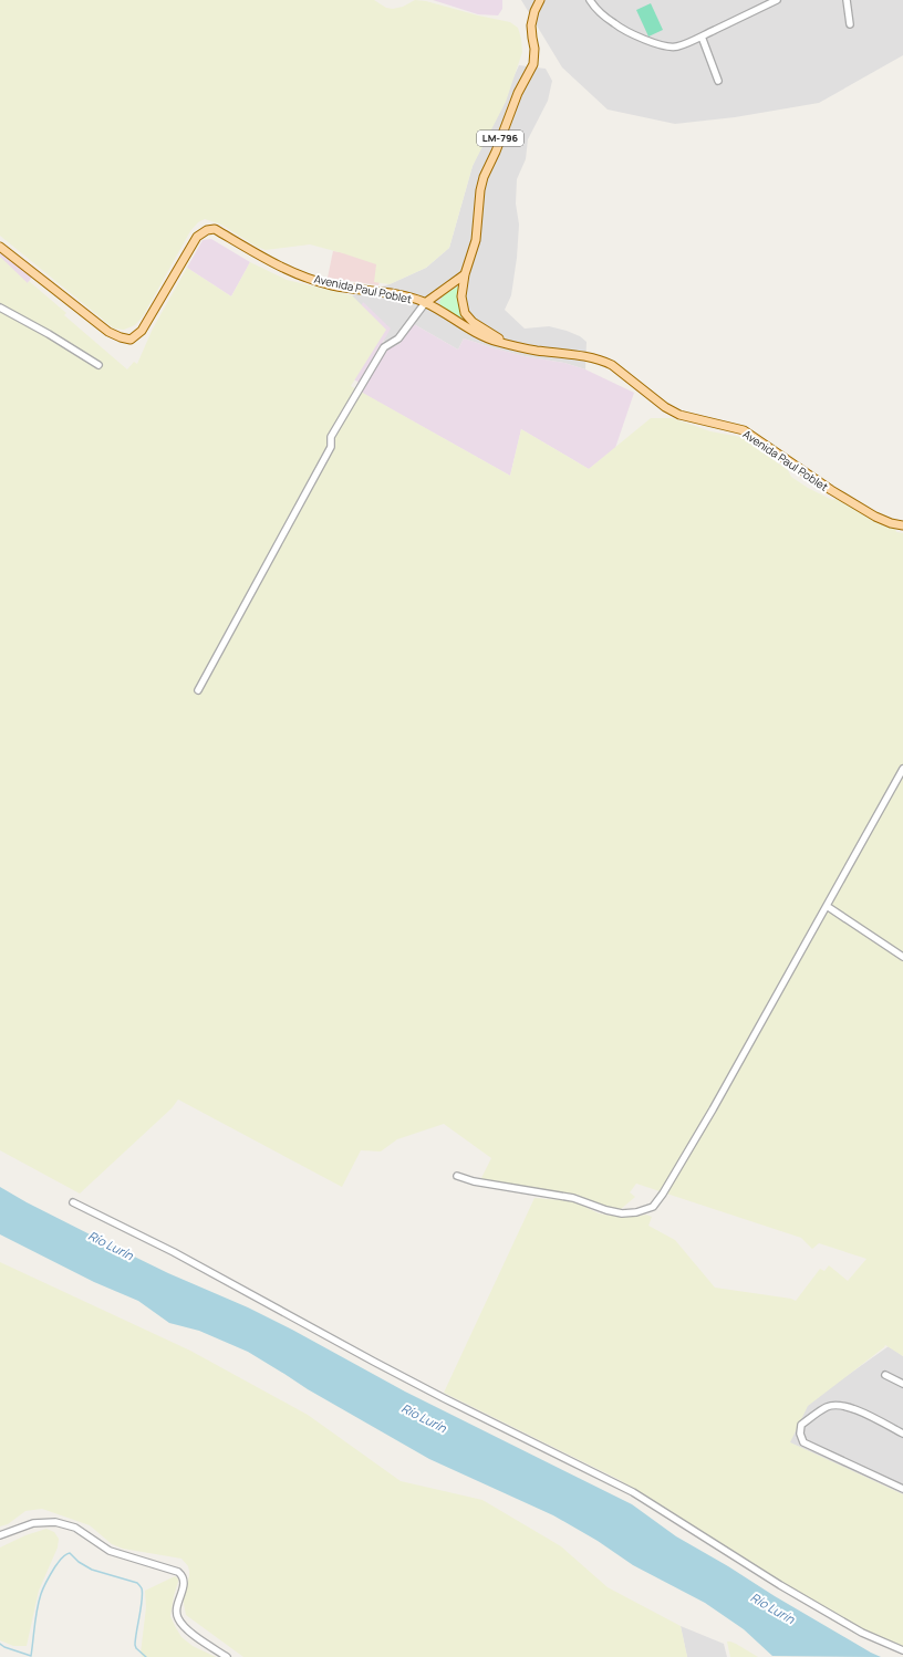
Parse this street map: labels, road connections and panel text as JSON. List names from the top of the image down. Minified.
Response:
{"streets":{"main road":["LM-796","Avenida Paul Poblet"]},"crossings":[["LM-796","Avenida Paul Poblet"]],"water":["Río Lurín"]}
